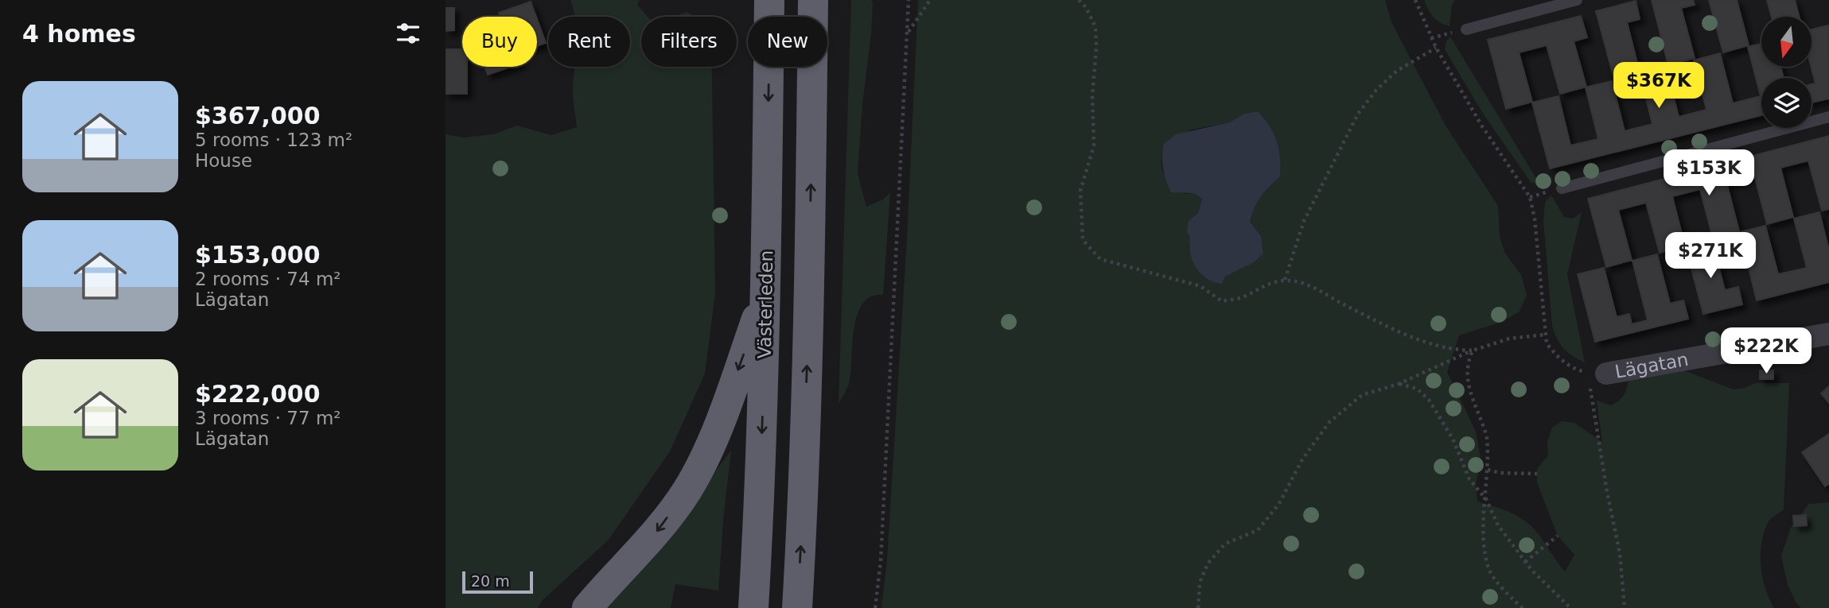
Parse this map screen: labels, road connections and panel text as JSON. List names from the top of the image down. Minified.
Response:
{"streets":{"highway":["Västerleden"],"street":["Lägatan"]},"scale_bar":"20 m","north":"bottom","page":{"heading":"4 homes","chip":["Buy","Rent","Filters","New"],"price":["$367K","$153K","$271K","$222K"],"list":[{"name":"$367,000","note":"5 rooms · 123 m² · House"},{"name":"$153,000","note":"2 rooms · 74 m² · Lägatan"},{"name":"$222,000","note":"3 rooms · 77 m² · Lägatan"}],"scale":"20 m"}}
